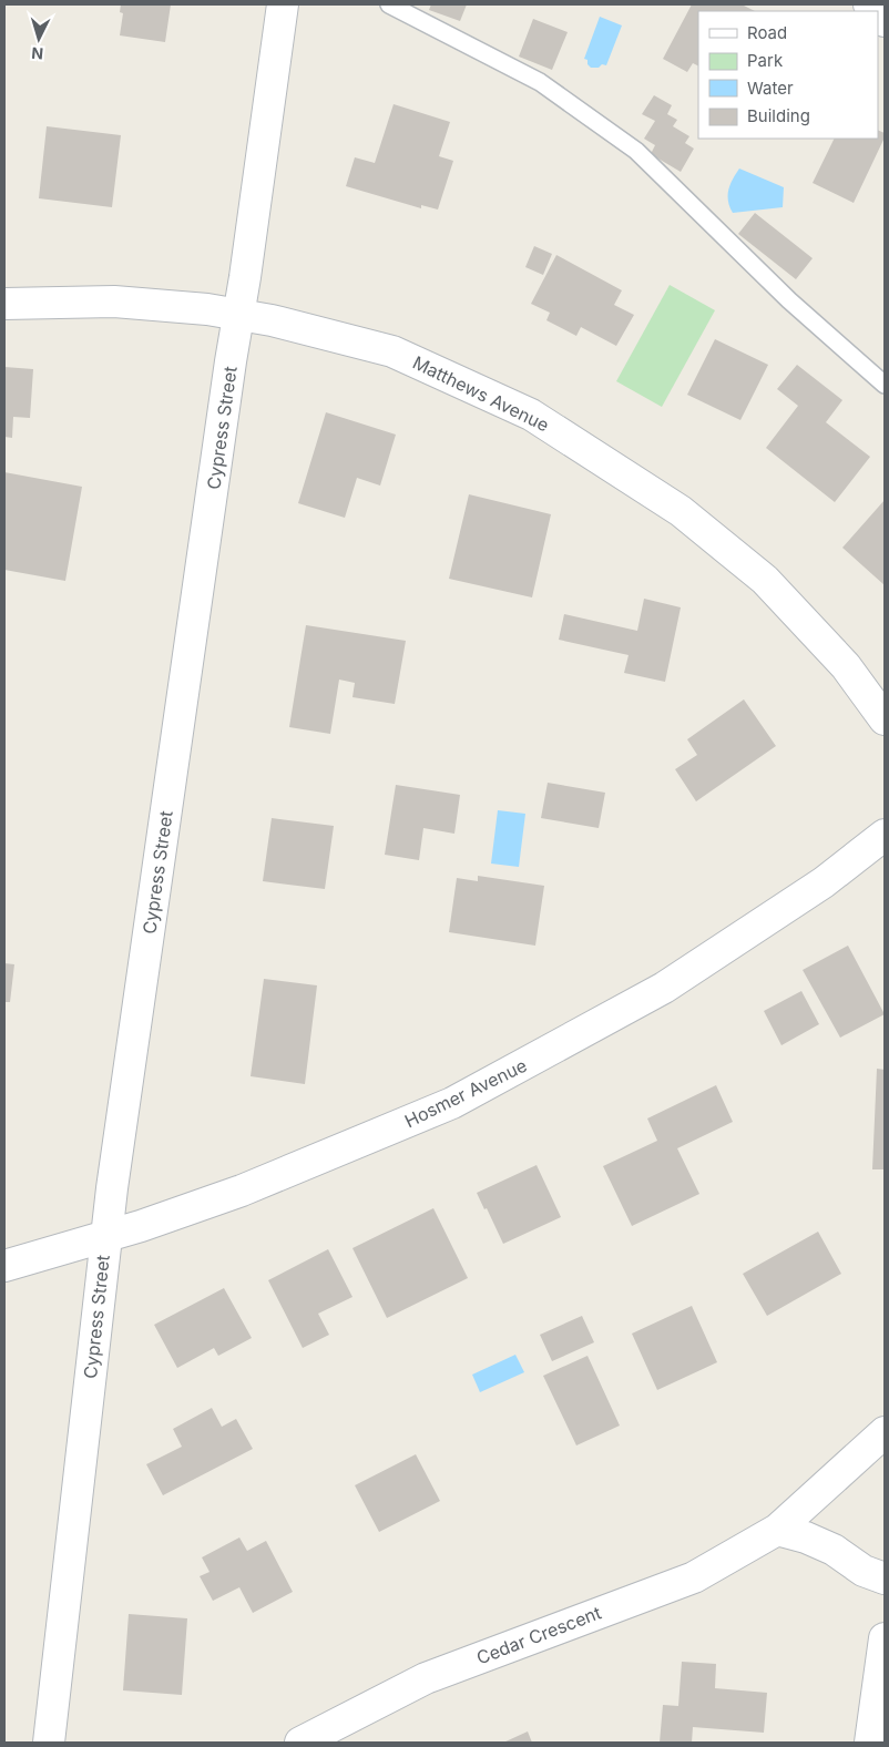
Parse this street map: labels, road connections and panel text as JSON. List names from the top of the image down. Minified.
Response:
{"streets":{"street":["Matthews Avenue","Cypress Street","Hosmer Avenue","Cedar Crescent"]},"crossings":[["Matthews Avenue","Cypress Street"],["Cypress Street","Hosmer Avenue"]],"legend":["Road","Park","Water","Building"],"north":"bottom"}
